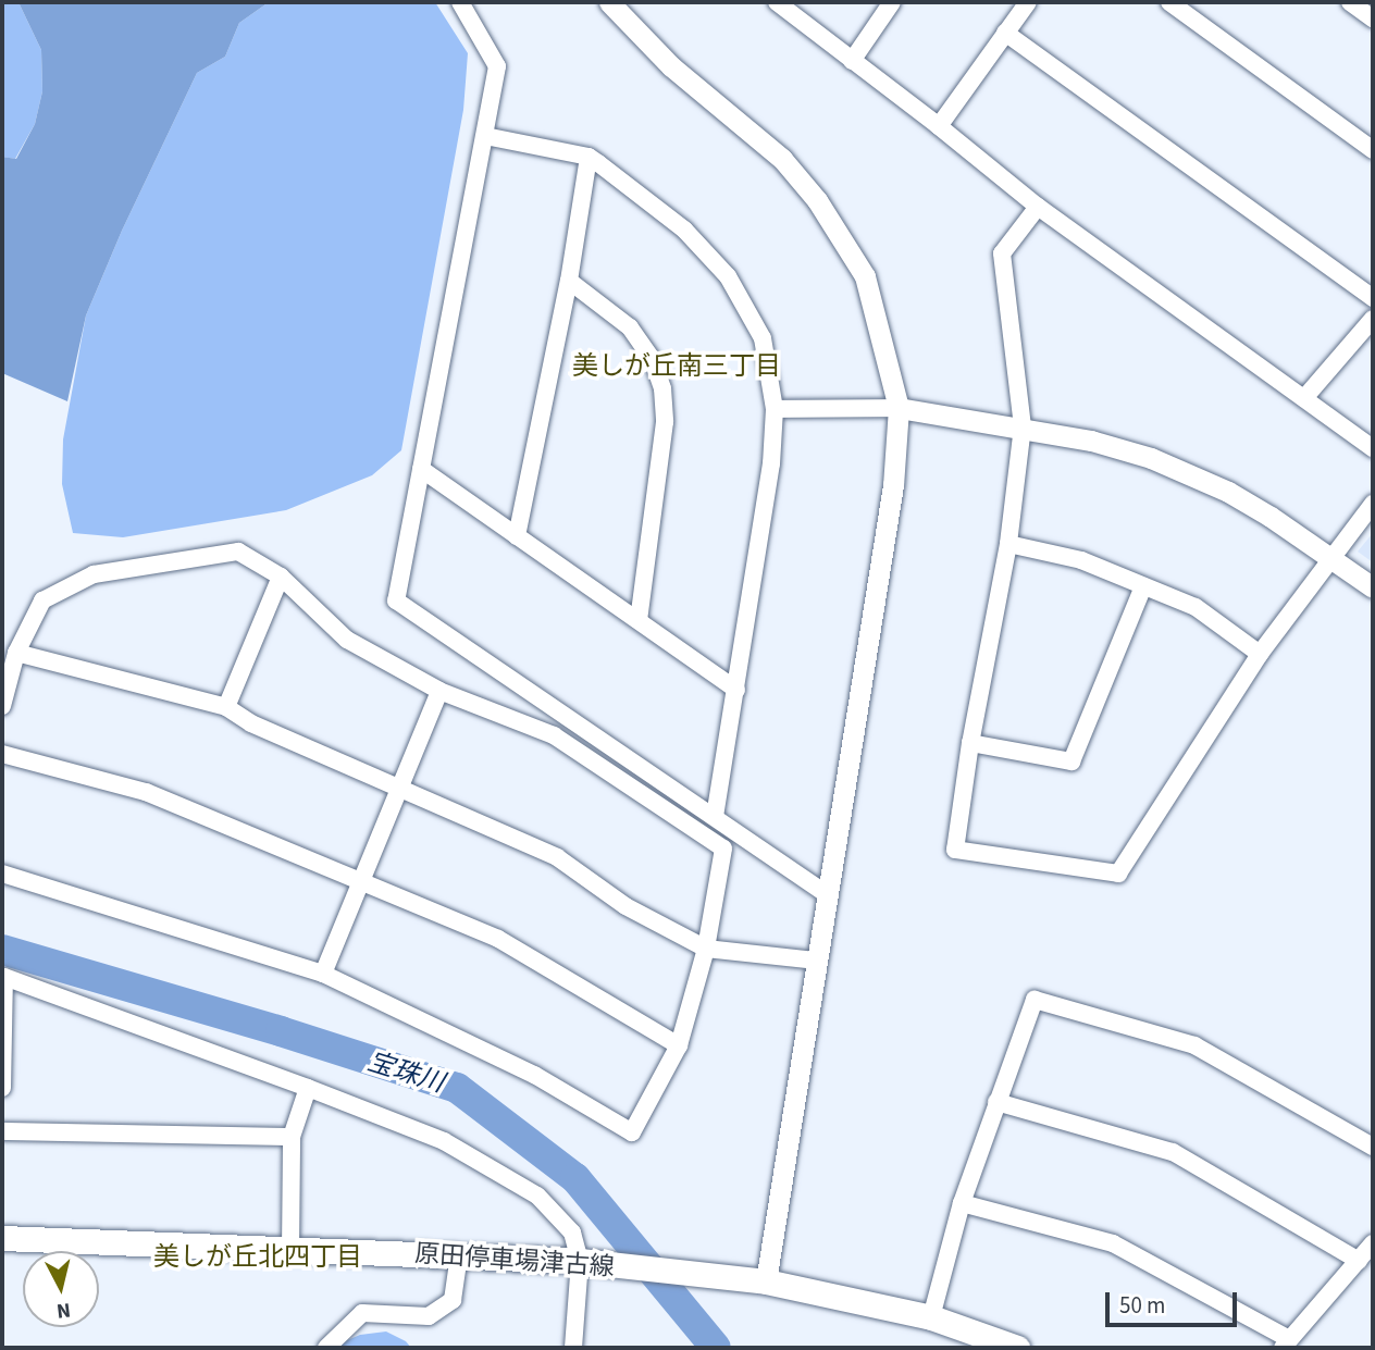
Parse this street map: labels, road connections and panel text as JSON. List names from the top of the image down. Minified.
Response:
{"streets":{"main road":["原田停車場津古線"]},"districts":["美しが丘南三丁目","美しが丘北四丁目"],"water":["宝珠川"],"scale_bar":"50 m","north":"bottom"}
